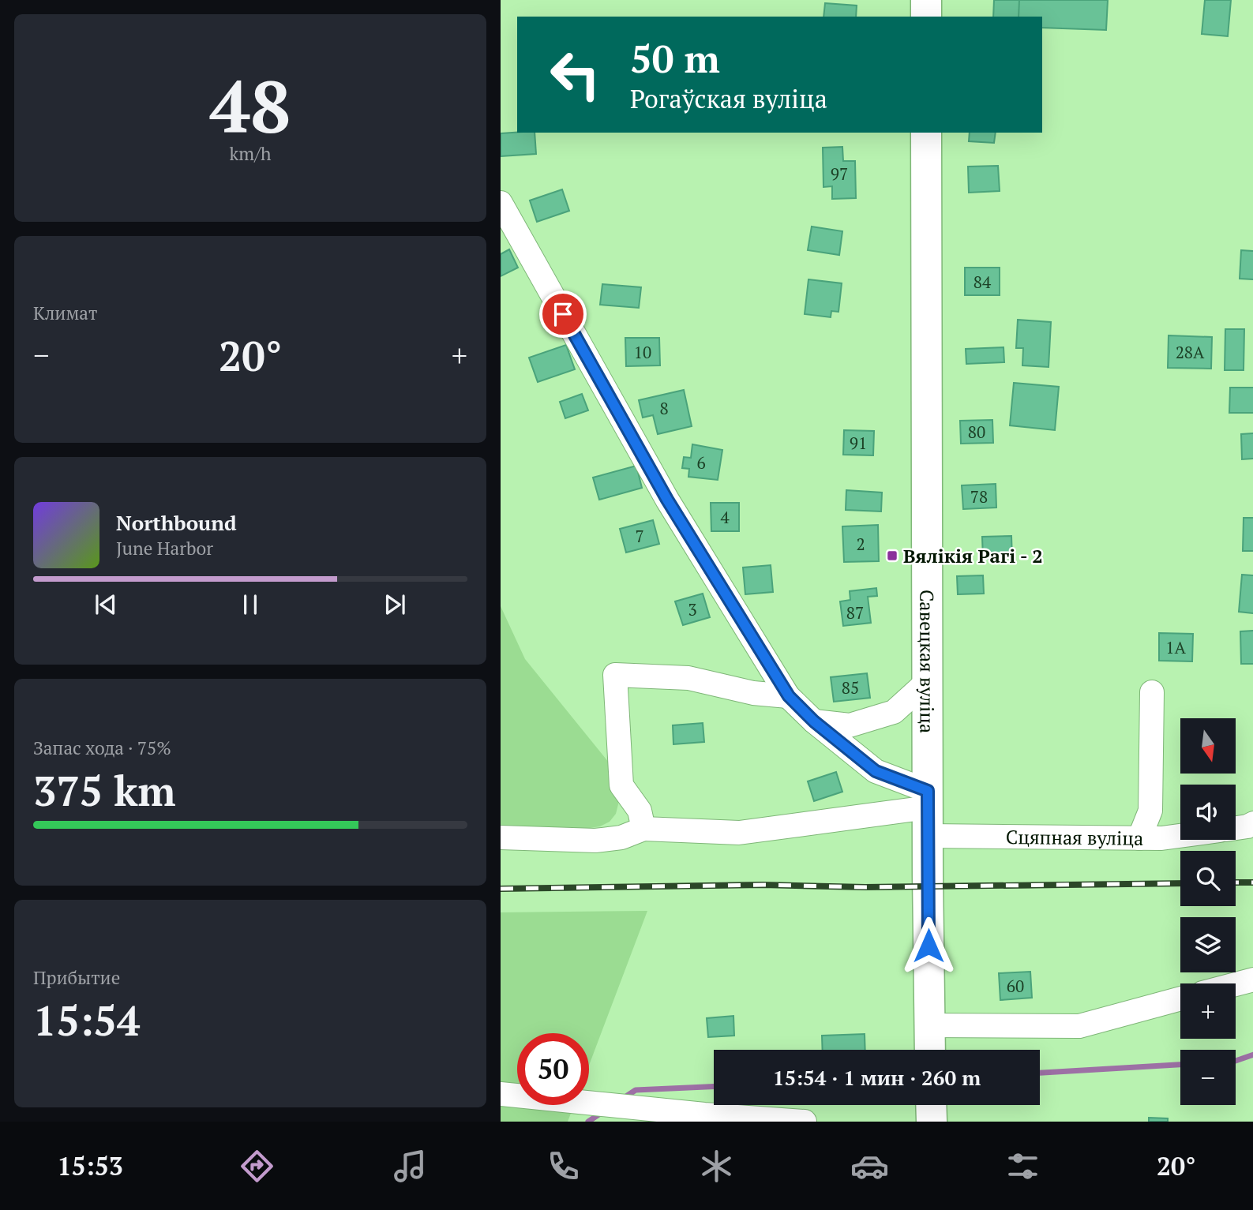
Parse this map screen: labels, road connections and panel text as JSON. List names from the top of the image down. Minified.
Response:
{"streets":{"main road":["Савецкая вуліца"],"street":["Сцяпная вуліца"]},"crossings":[["Савецкая вуліца","Сцяпная вуліца"]],"places":{"transit":["Вялікія Рагі - 2"]},"house_numbers":["97","84","10","28А","8","80","91","6","78","4","7","2","3","87","1А","85","60"],"north":"bottom","page":{"tile":[["48","km/h"],"Климат",["Запас хода · 75%","375 km"],["Прибытие","15:54"]],"turn":["50 m","Рогаўская вуліца"],"heat":["−","20°","+"],"song":["Northbound","June Harbor"],"map_buttons":["+","−"],"limit":"50","trip":"15:54 · 1 мин · 260 m","tabs":["15:53","20°"]}}
